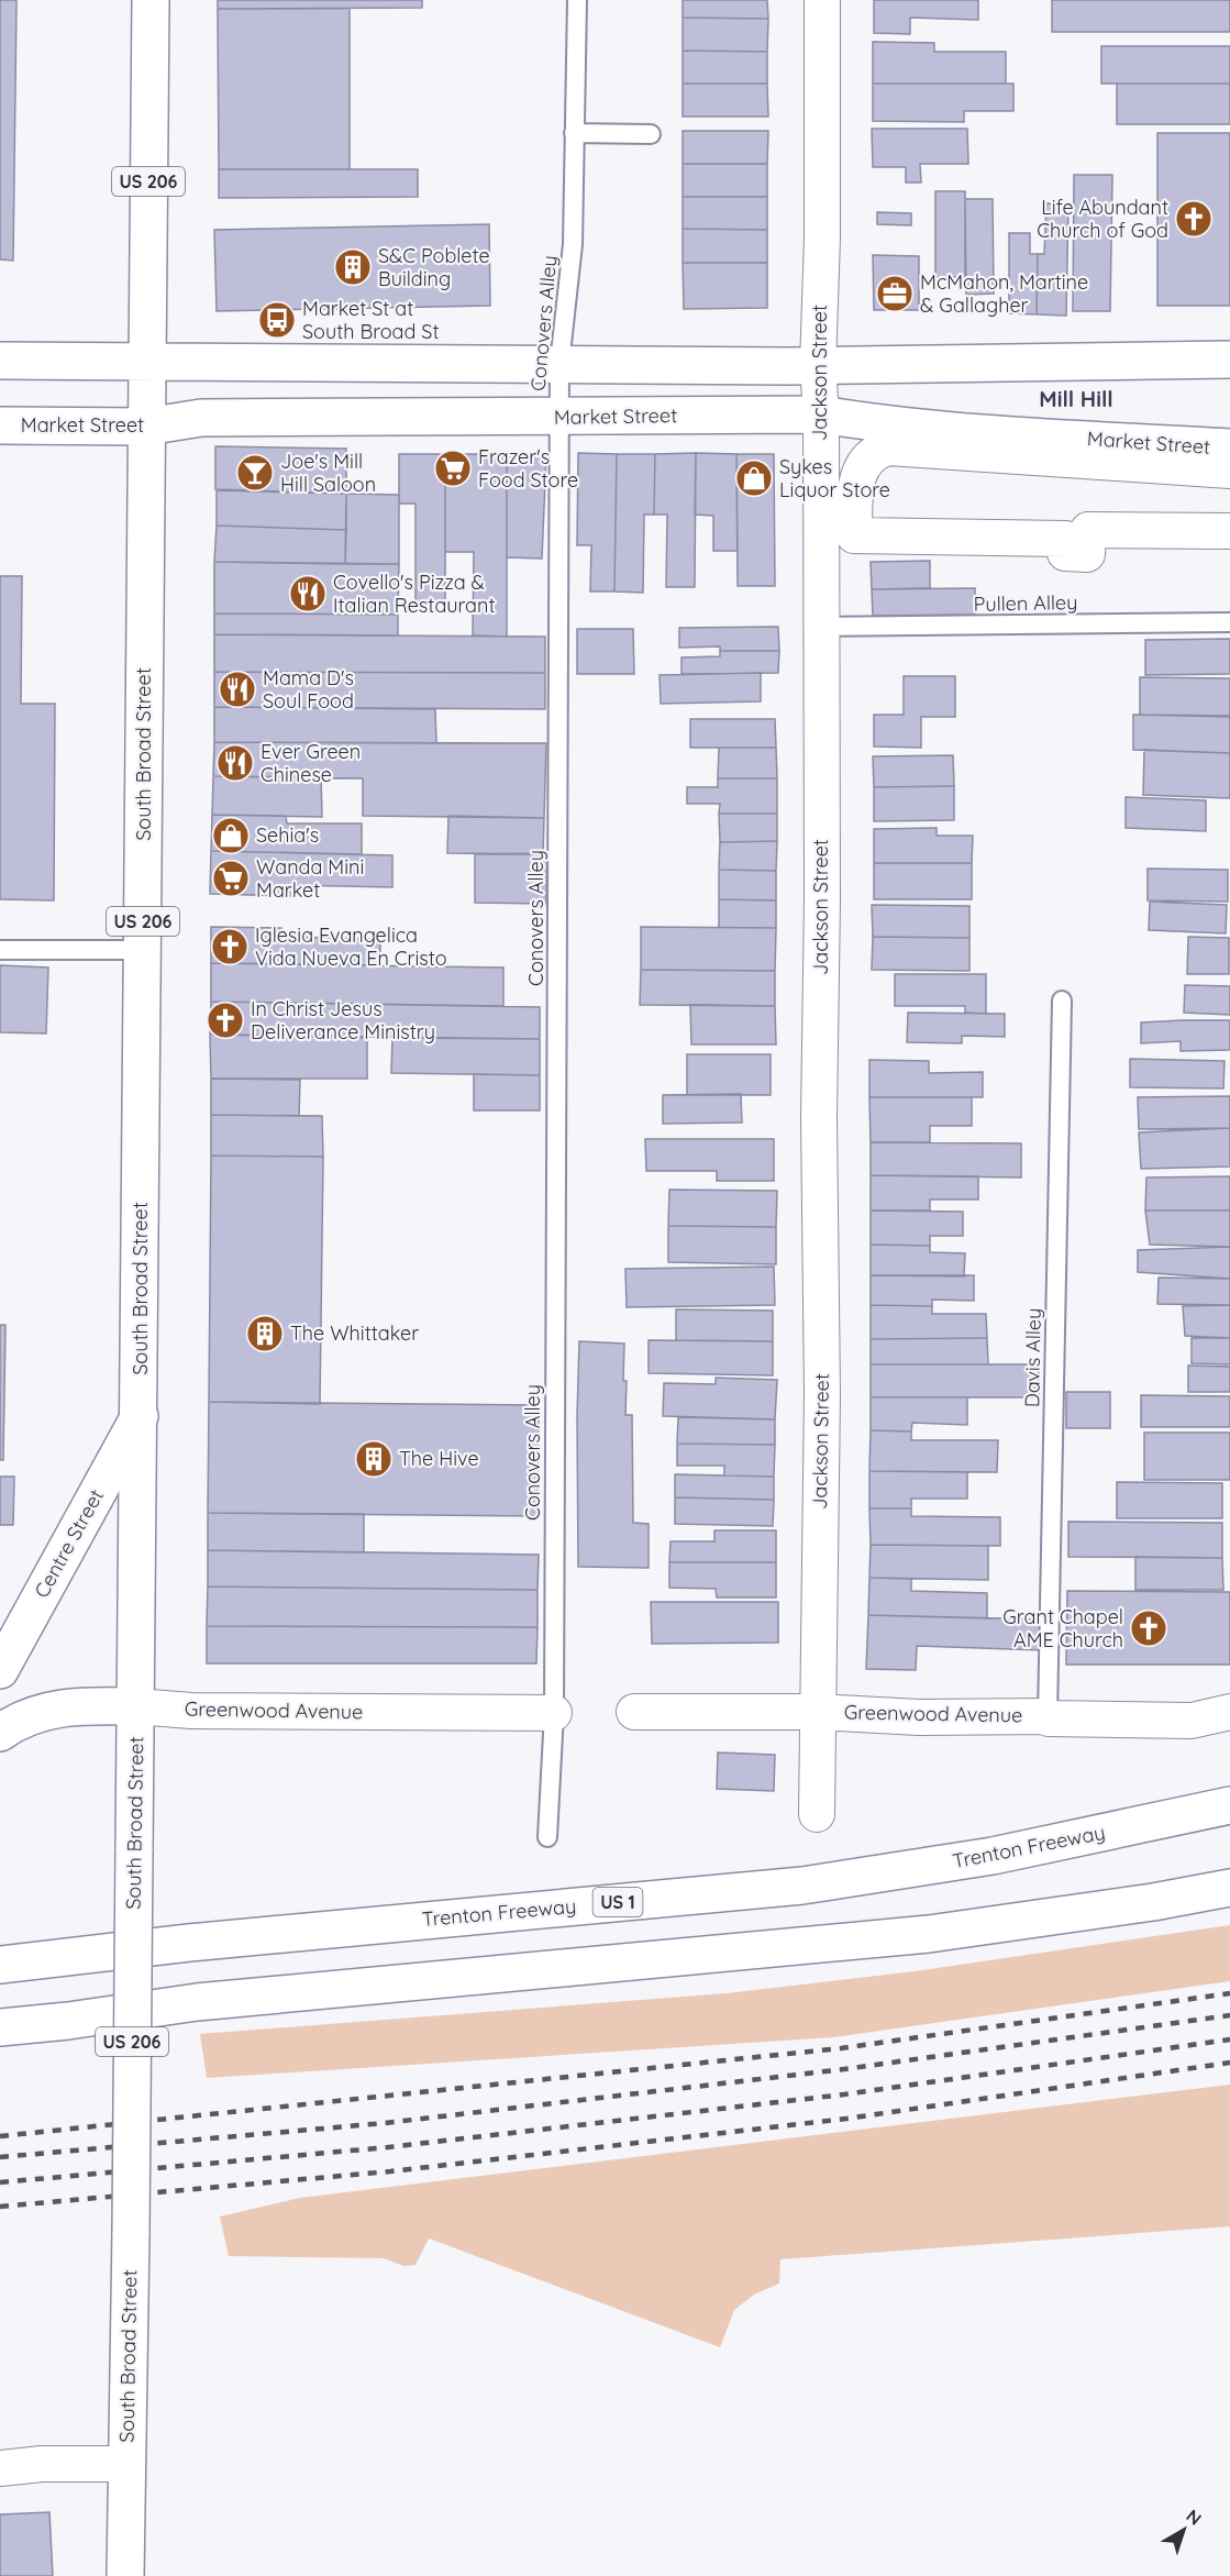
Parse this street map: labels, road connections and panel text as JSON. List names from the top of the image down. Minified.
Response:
{"streets":{"main road":["US 206","Market Street","South Broad Street","Centre Street","Greenwood Avenue","Trenton Freeway","US 1"],"street":["Jackson Street"],"lane":["Conovers Alley","Pullen Alley","Davis Alley"]},"crossings":[["Conovers Alley","Market Street"],["Conovers Alley","Greenwood Avenue"],["Jackson Street","Market Street"],["Jackson Street","Pullen Alley"],["Jackson Street","Greenwood Avenue"],["Market Street","South Broad Street"],["South Broad Street","Centre Street"],["South Broad Street","Greenwood Avenue"],["Davis Alley","Greenwood Avenue"]],"districts":["Mill Hill"],"places":{"church":["Life Abundant Church of God","Iglesia Evangelica Vida Nueva En Cristo","In Christ Jesus Deliverance Ministry","Grant Chapel AME Church"],"building":["S&C Poblete Building","The Whittaker","The Hive"],"office":["McMahon, Martine & Gallagher"],"bus stop":["Market St at South Broad St"],"supermarket":["Frazer's Food Store","Wanda Mini Market"],"bar":["Joe's Mill Hill Saloon"],"shop":["Sykes Liquor Store","Sehia's"],"restaurant":["Covello's Pizza & Italian Restaurant","Mama D's Soul Food","Ever Green Chinese"]},"north":"top right"}
